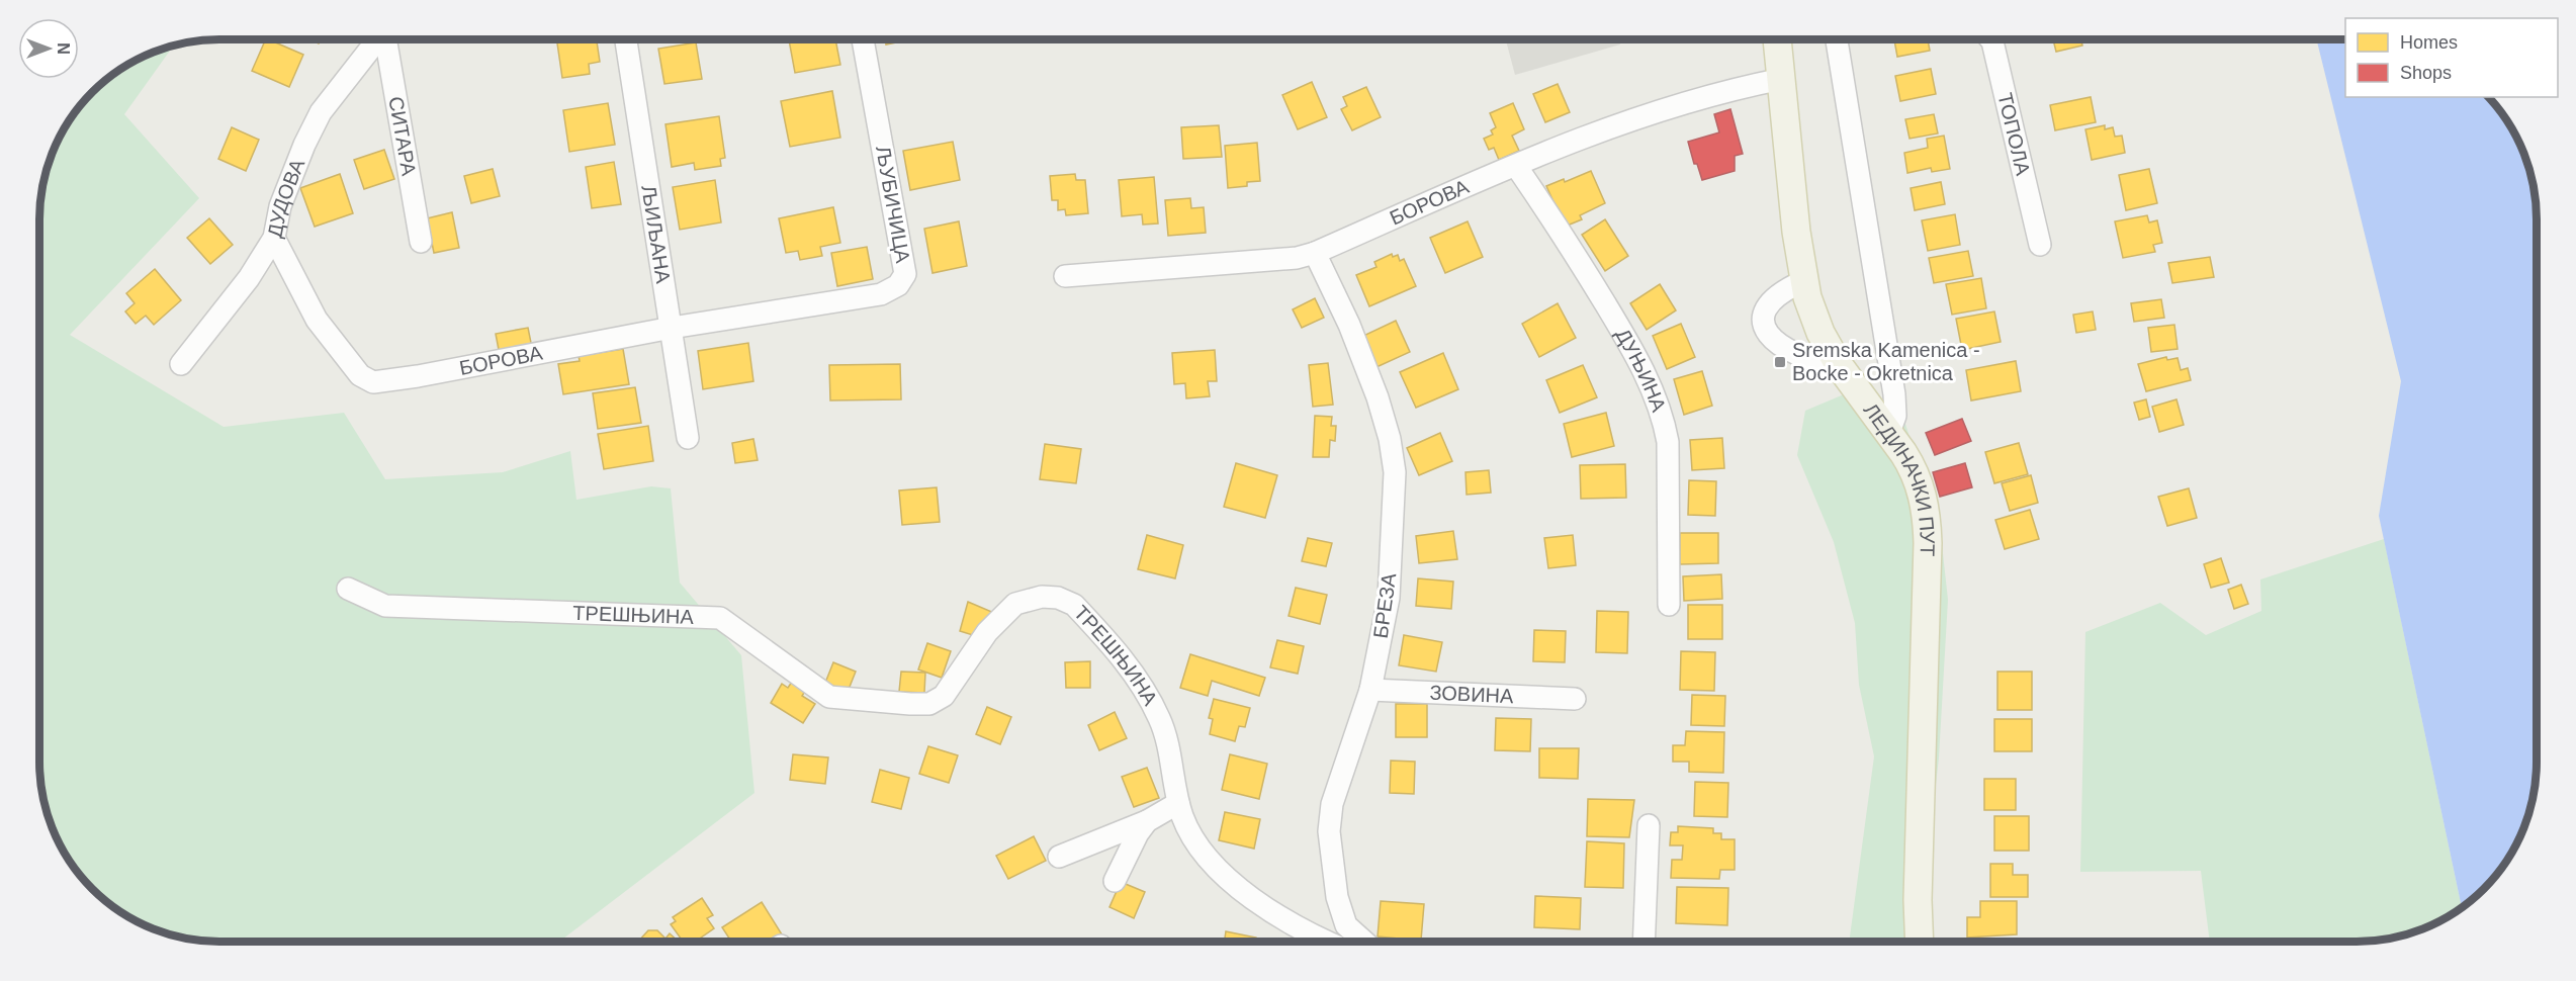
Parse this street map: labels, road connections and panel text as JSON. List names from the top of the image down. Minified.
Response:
{"streets":{"main road":["ЛЕДИНАЧКИ ПУТ"],"street":["ТОПОЛА","СИТАРА","ДУДОВА","БОРОВА","ЉУБИЧИЦА","ЉИЉАНА","ДУЊИНА","БРЕЗА","ТРЕШЊИНА","ЗОВИНА"]},"crossings":[["ДУДОВА","БОРОВА"],["БОРОВА","ЉУБИЧИЦА"],["БОРОВА","ЉИЉАНА"],["БОРОВА","ДУЊИНА"],["БОРОВА","ЛЕДИНАЧКИ ПУТ"],["БОРОВА","БРЕЗА"],["БРЕЗА","ЗОВИНА"]],"places":{"transit":["Sremska Kamenica - Bocke - Okretnica"]},"legend":["Homes","Shops"],"north":"right"}
